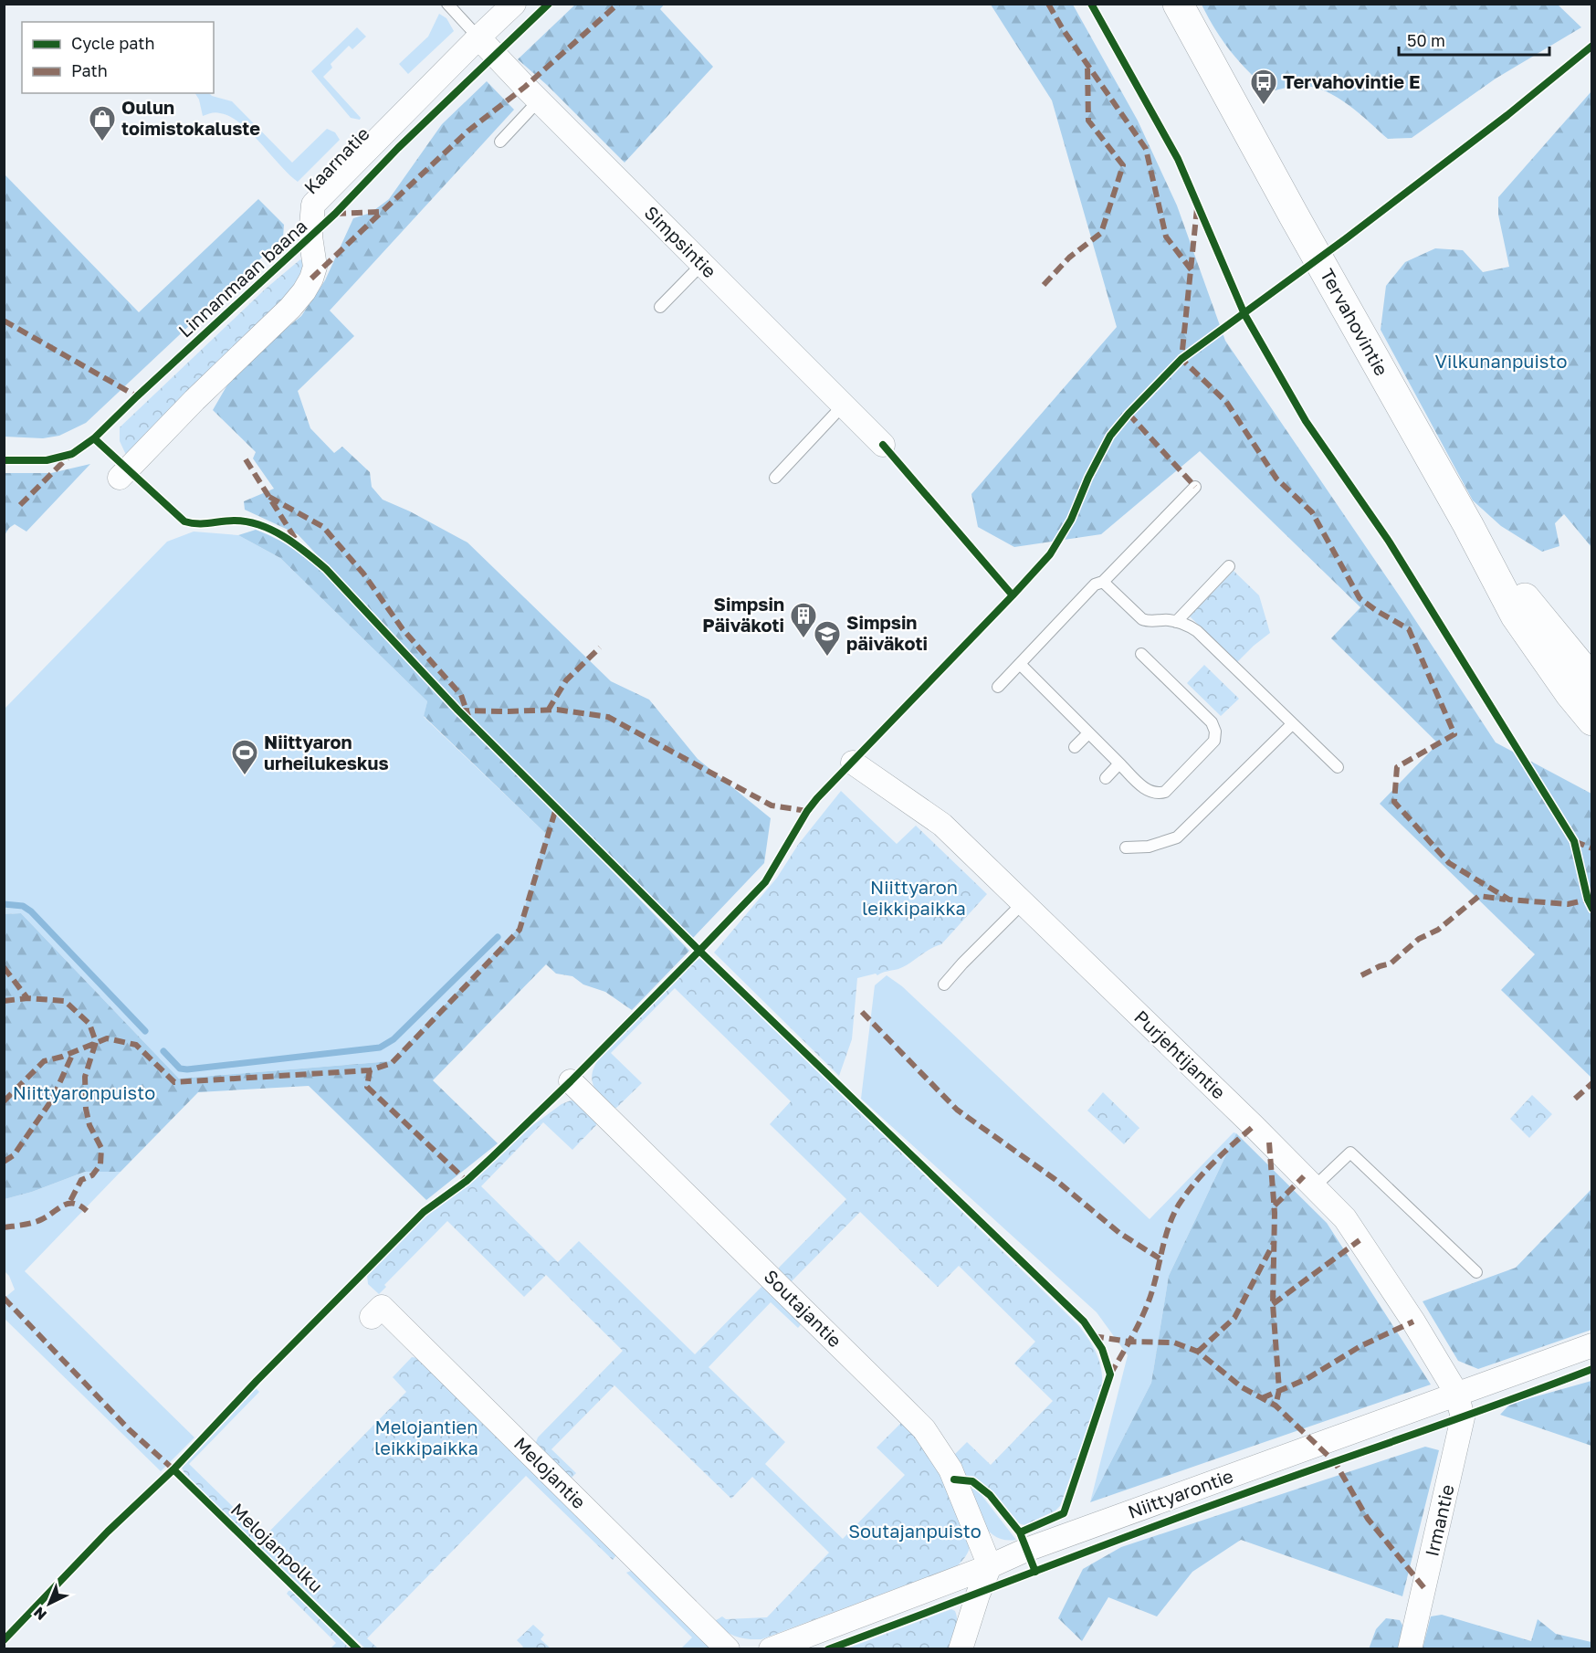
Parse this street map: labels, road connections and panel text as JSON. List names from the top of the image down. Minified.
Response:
{"streets":{"main road":["Tervahovintie"],"street":["Kaarnatie","Simpsintie","Purjehtijantie","Soutajantie","Melojantie","Niittyarontie","Irmantie"],"cycle path":["Linnanmaan baana","Melojanpolku"]},"crossings":[["Kaarnatie","Simpsintie"],["Purjehtijantie","Niittyarontie"],["Purjehtijantie","Irmantie"],["Soutajantie","Niittyarontie"],["Niittyarontie","Irmantie"]],"parks":["Vilkunanpuisto","Niittyaron leikkipaikka","Niittyaronpuisto","Melojantien leikkipaikka","Soutajanpuisto"],"places":{"bus stop":["Tervahovintie E"],"shop":["Oulun toimistokaluste"],"building":["Simpsin Päiväkoti"],"school or university":["Simpsin päiväkoti"],"sports":["Niittyaron urheilukeskus"]},"legend":["Cycle path","Path"],"scale_bar":"50 m","north":"bottom left"}
